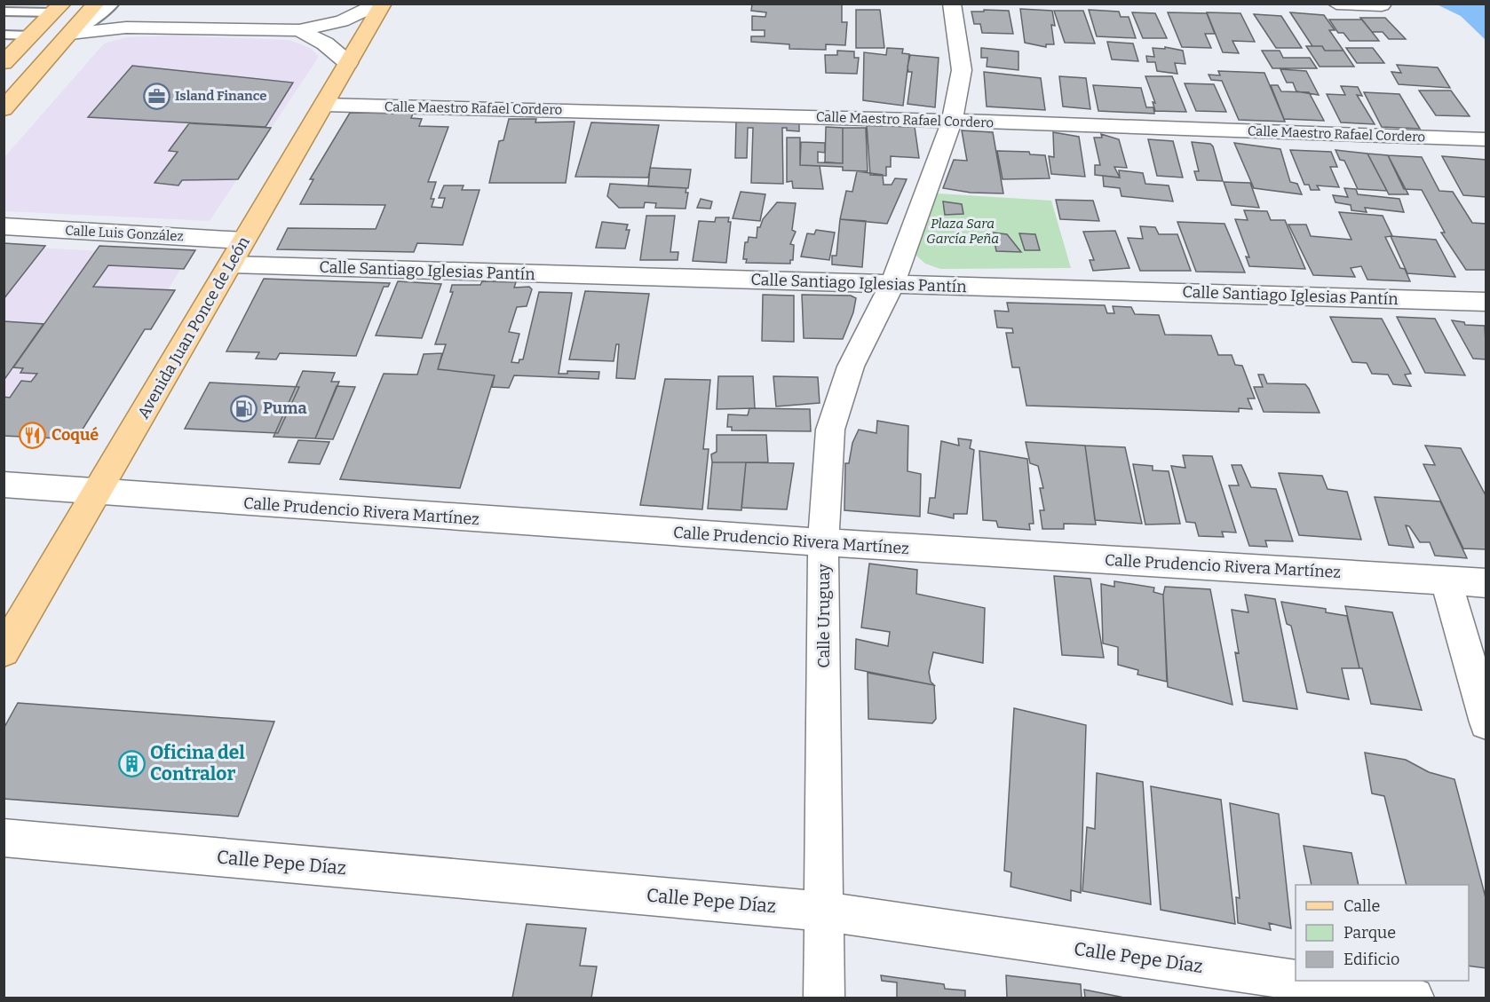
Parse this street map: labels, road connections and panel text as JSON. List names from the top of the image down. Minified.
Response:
{"streets":{"main road":["Avenida Juan Ponce de León"],"street":["Calle Maestro Rafael Cordero","Calle Luis González","Calle Santiago Iglesias Pantín","Calle Prudencio Rivera Martínez","Calle Uruguay","Calle Pepe Díaz"]},"crossings":[["Calle Maestro Rafael Cordero","Avenida Juan Ponce de León"],["Calle Maestro Rafael Cordero","Calle Uruguay"],["Calle Luis González","Avenida Juan Ponce de León"],["Calle Santiago Iglesias Pantín","Avenida Juan Ponce de León"],["Calle Santiago Iglesias Pantín","Calle Uruguay"],["Avenida Juan Ponce de León","Calle Prudencio Rivera Martínez"],["Calle Prudencio Rivera Martínez","Calle Uruguay"],["Calle Uruguay","Calle Pepe Díaz"]],"parks":["Plaza Sara García Peña"],"places":{"office":["Island Finance"],"fuel station":["Puma"],"restaurant":["Coqué"],"building":["Oficina del Contralor"]},"legend":["Calle","Parque","Edificio"]}
